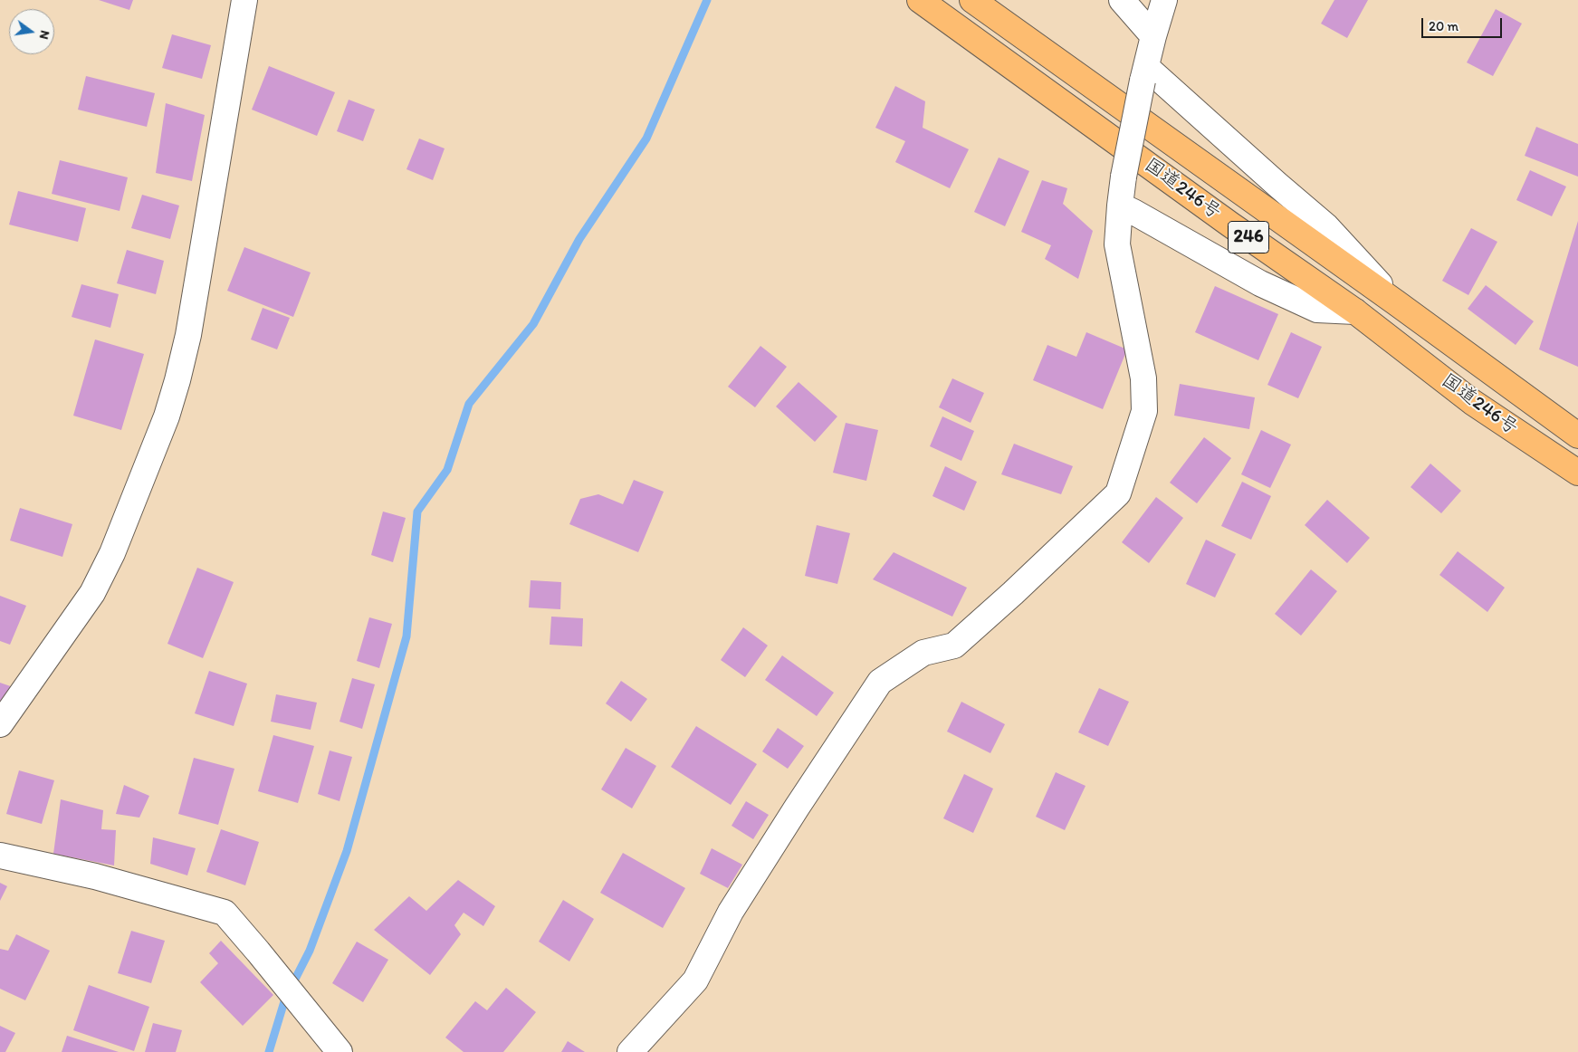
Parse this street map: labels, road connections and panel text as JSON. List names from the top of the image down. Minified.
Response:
{"streets":{"highway":["国道246号","246"]},"scale_bar":"20 m","north":"right"}
